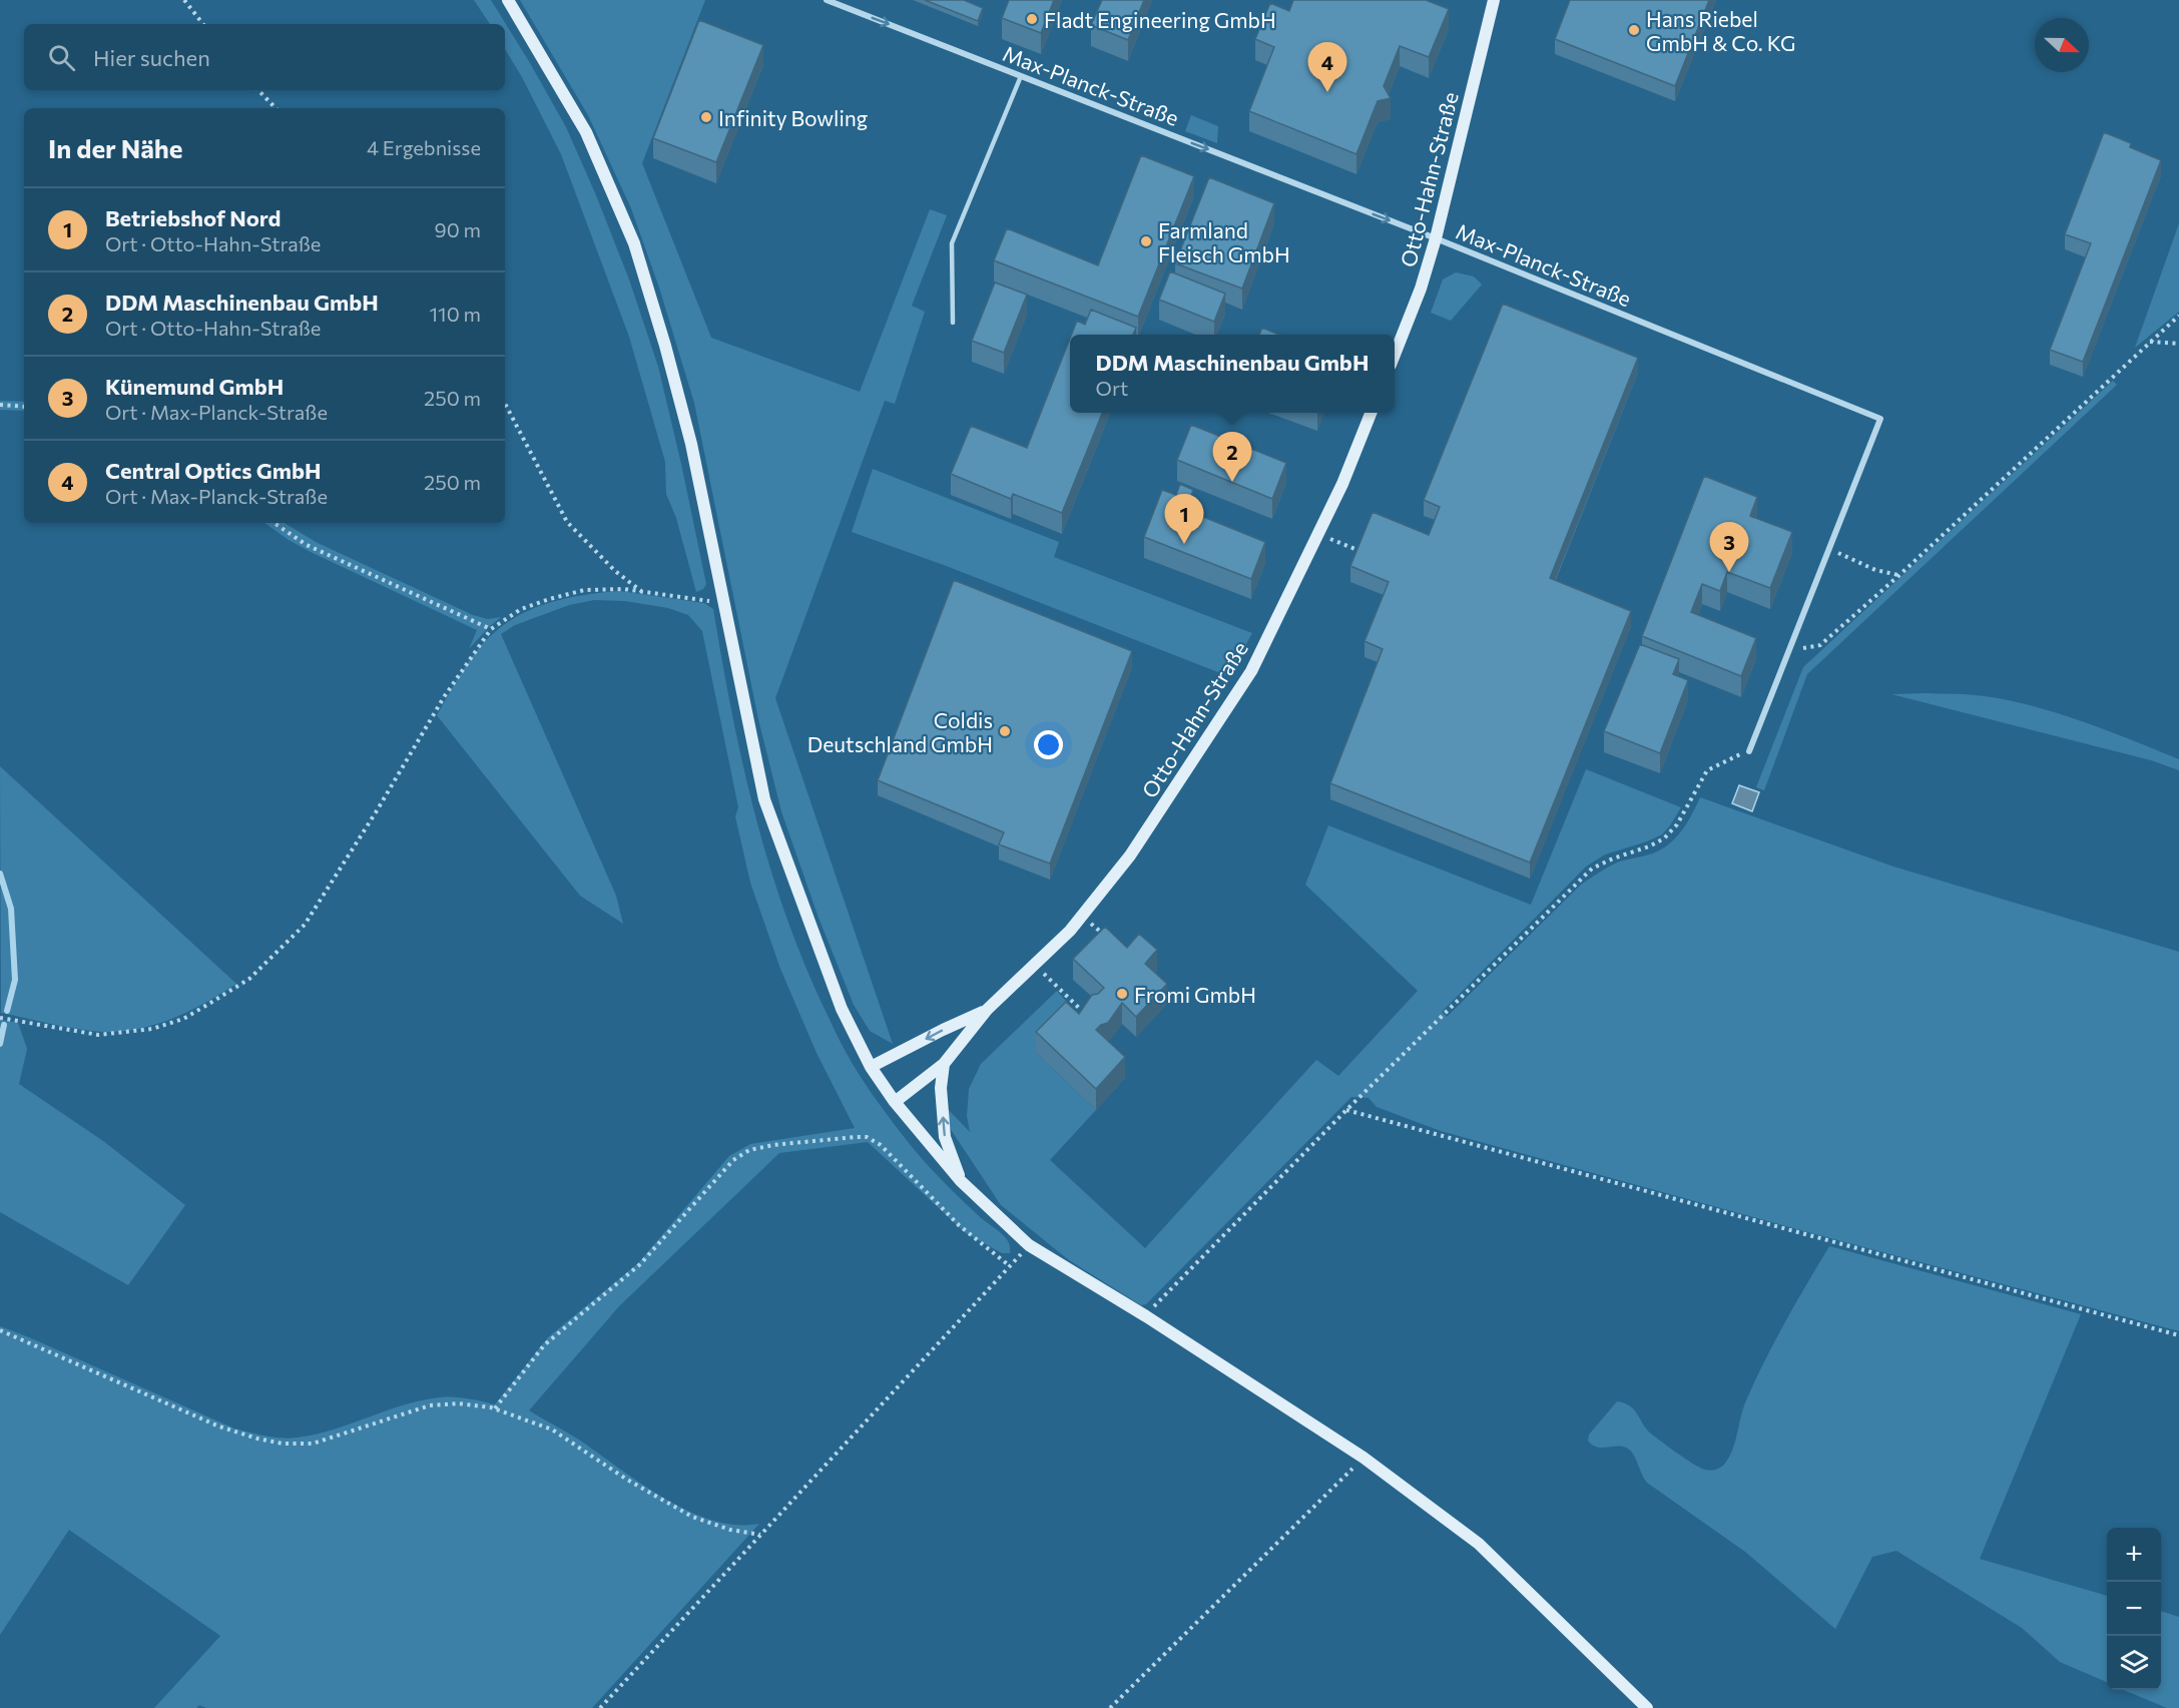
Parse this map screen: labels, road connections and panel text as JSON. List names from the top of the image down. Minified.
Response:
{"streets":{"street":["Max-Planck-Straße","Otto-Hahn-Straße"]},"crossings":[["Max-Planck-Straße","Otto-Hahn-Straße"]],"one_way":["Max-Planck-Straße"],"places":["Fladt Engineering GmbH","Hans Riebel GmbH & Co. KG","Infinity Bowling","Farmland Fleisch GmbH","Coldis Deutschland GmbH","Fromi GmbH"],"north":"right","page":{"search":"Hier suchen","pins":["4","2","1","3"],"heading":["In der Nähe","4 Ergebnisse"],"list":[{"mark":"1","name":"Betriebshof Nord","note":"Ort · Otto-Hahn-Straße","value":"90 m"},{"mark":"2","name":"DDM Maschinenbau GmbH","note":"Ort · Otto-Hahn-Straße","value":"110 m"},{"mark":"3","name":"Künemund GmbH","note":"Ort · Max-Planck-Straße","value":"250 m"},{"mark":"4","name":"Central Optics GmbH","note":"Ort · Max-Planck-Straße","value":"250 m"}],"popup":["DDM Maschinenbau GmbH","Ort"],"map_buttons":["+","−"]}}
